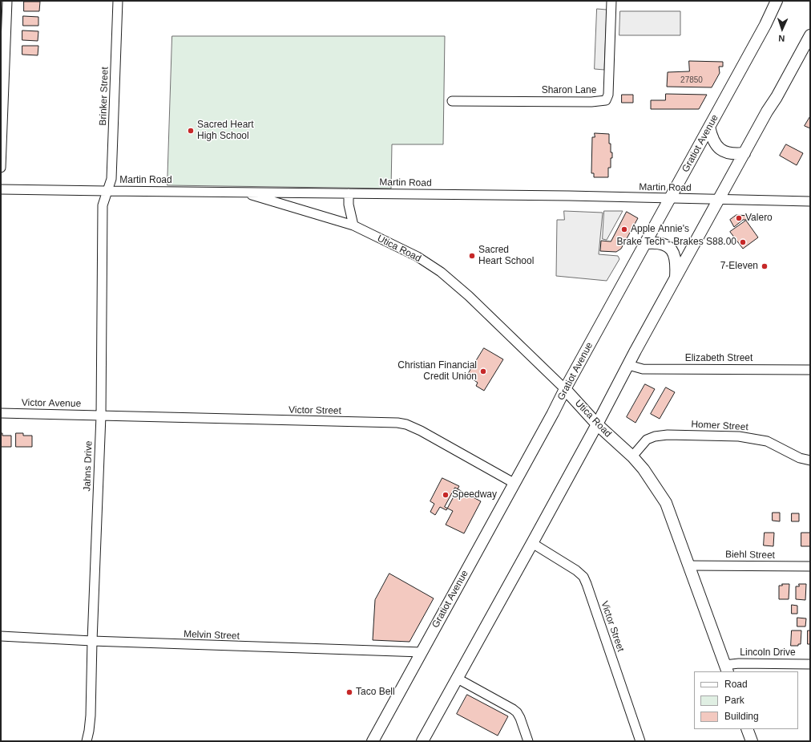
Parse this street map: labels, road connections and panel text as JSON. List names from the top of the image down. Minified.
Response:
{"streets":{"main road":["Gratiot Avenue","Utica Road"],"street":["Sharon Lane","Brinker Street","Martin Road","Elizabeth Street","Victor Avenue","Victor Street","Homer Street","Jahns Drive","Biehl Street","Melvin Street","Lincoln Drive"]},"crossings":[["Brinker Street","Martin Road"],["Brinker Street","Jahns Drive"],["Gratiot Avenue","Martin Road"],["Gratiot Avenue","Utica Road"],["Gratiot Avenue","Victor Street"],["Gratiot Avenue","Melvin Street"],["Martin Road","Utica Road"],["Martin Road","Jahns Drive"],["Utica Road","Homer Street"],["Utica Road","Biehl Street"],["Utica Road","Lincoln Drive"],["Victor Avenue","Victor Street"],["Victor Avenue","Jahns Drive"],["Victor Street","Jahns Drive"],["Jahns Drive","Melvin Street"]],"places":["Sacred Heart High School","Valero","Apple Annie's","Brake Tech - Brakes S88.00","Sacred Heart School","7-Eleven","Christian Financial Credit Union","Speedway","Taco Bell"],"house_numbers":["27850"],"legend":["Road","Park","Building"],"north":"bottom"}
